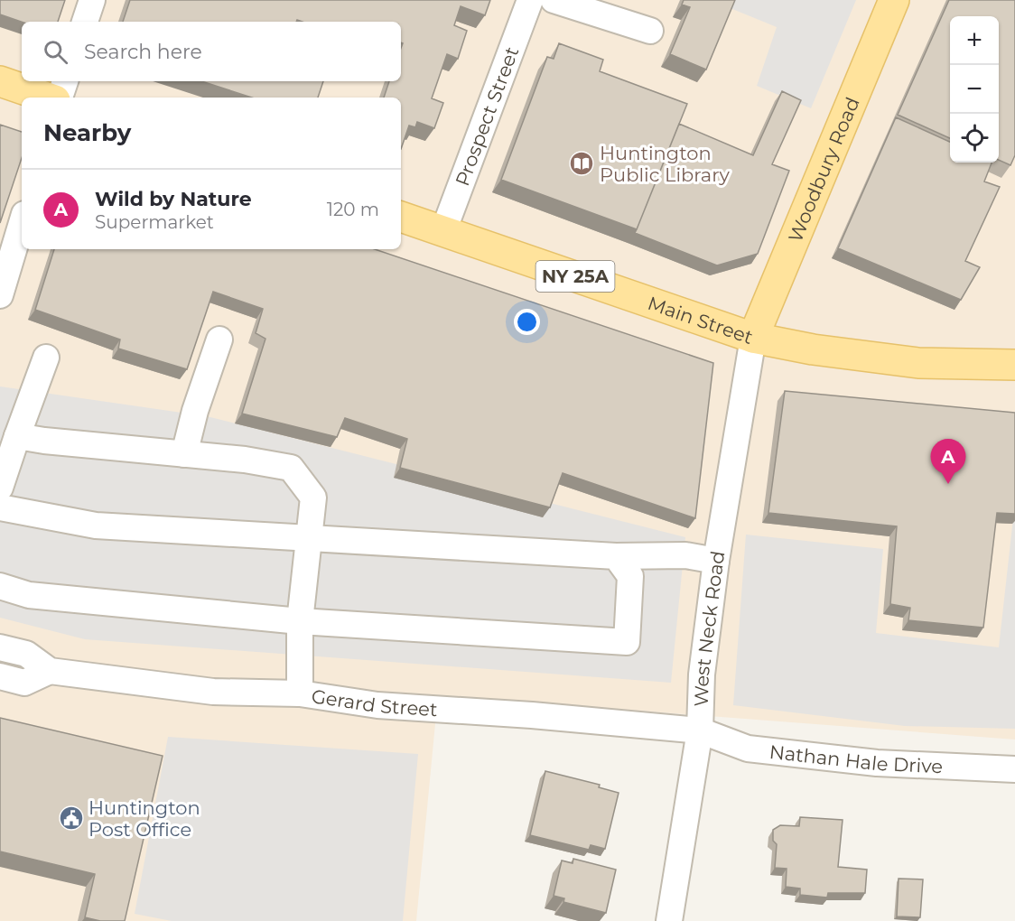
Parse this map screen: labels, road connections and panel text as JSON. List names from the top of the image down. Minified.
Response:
{"streets":{"main road":["Woodbury Road","NY 25A","Main Street"],"street":["Prospect Street","West Neck Road","Gerard Street","Nathan Hale Drive"]},"crossings":[["Prospect Street","Main Street"],["Woodbury Road","Main Street"],["Woodbury Road","West Neck Road"],["Main Street","West Neck Road"],["West Neck Road","Gerard Street"],["West Neck Road","Nathan Hale Drive"],["Gerard Street","Nathan Hale Drive"]],"places":{"library":["Huntington Public Library"],"public building":["Huntington Post Office"]},"page":{"map_buttons":["+","−"],"search":"Search here","heading":"Nearby","list":[{"mark":"A","name":"Wild by Nature","note":"Supermarket","value":"120 m"}],"pins":"A"}}
